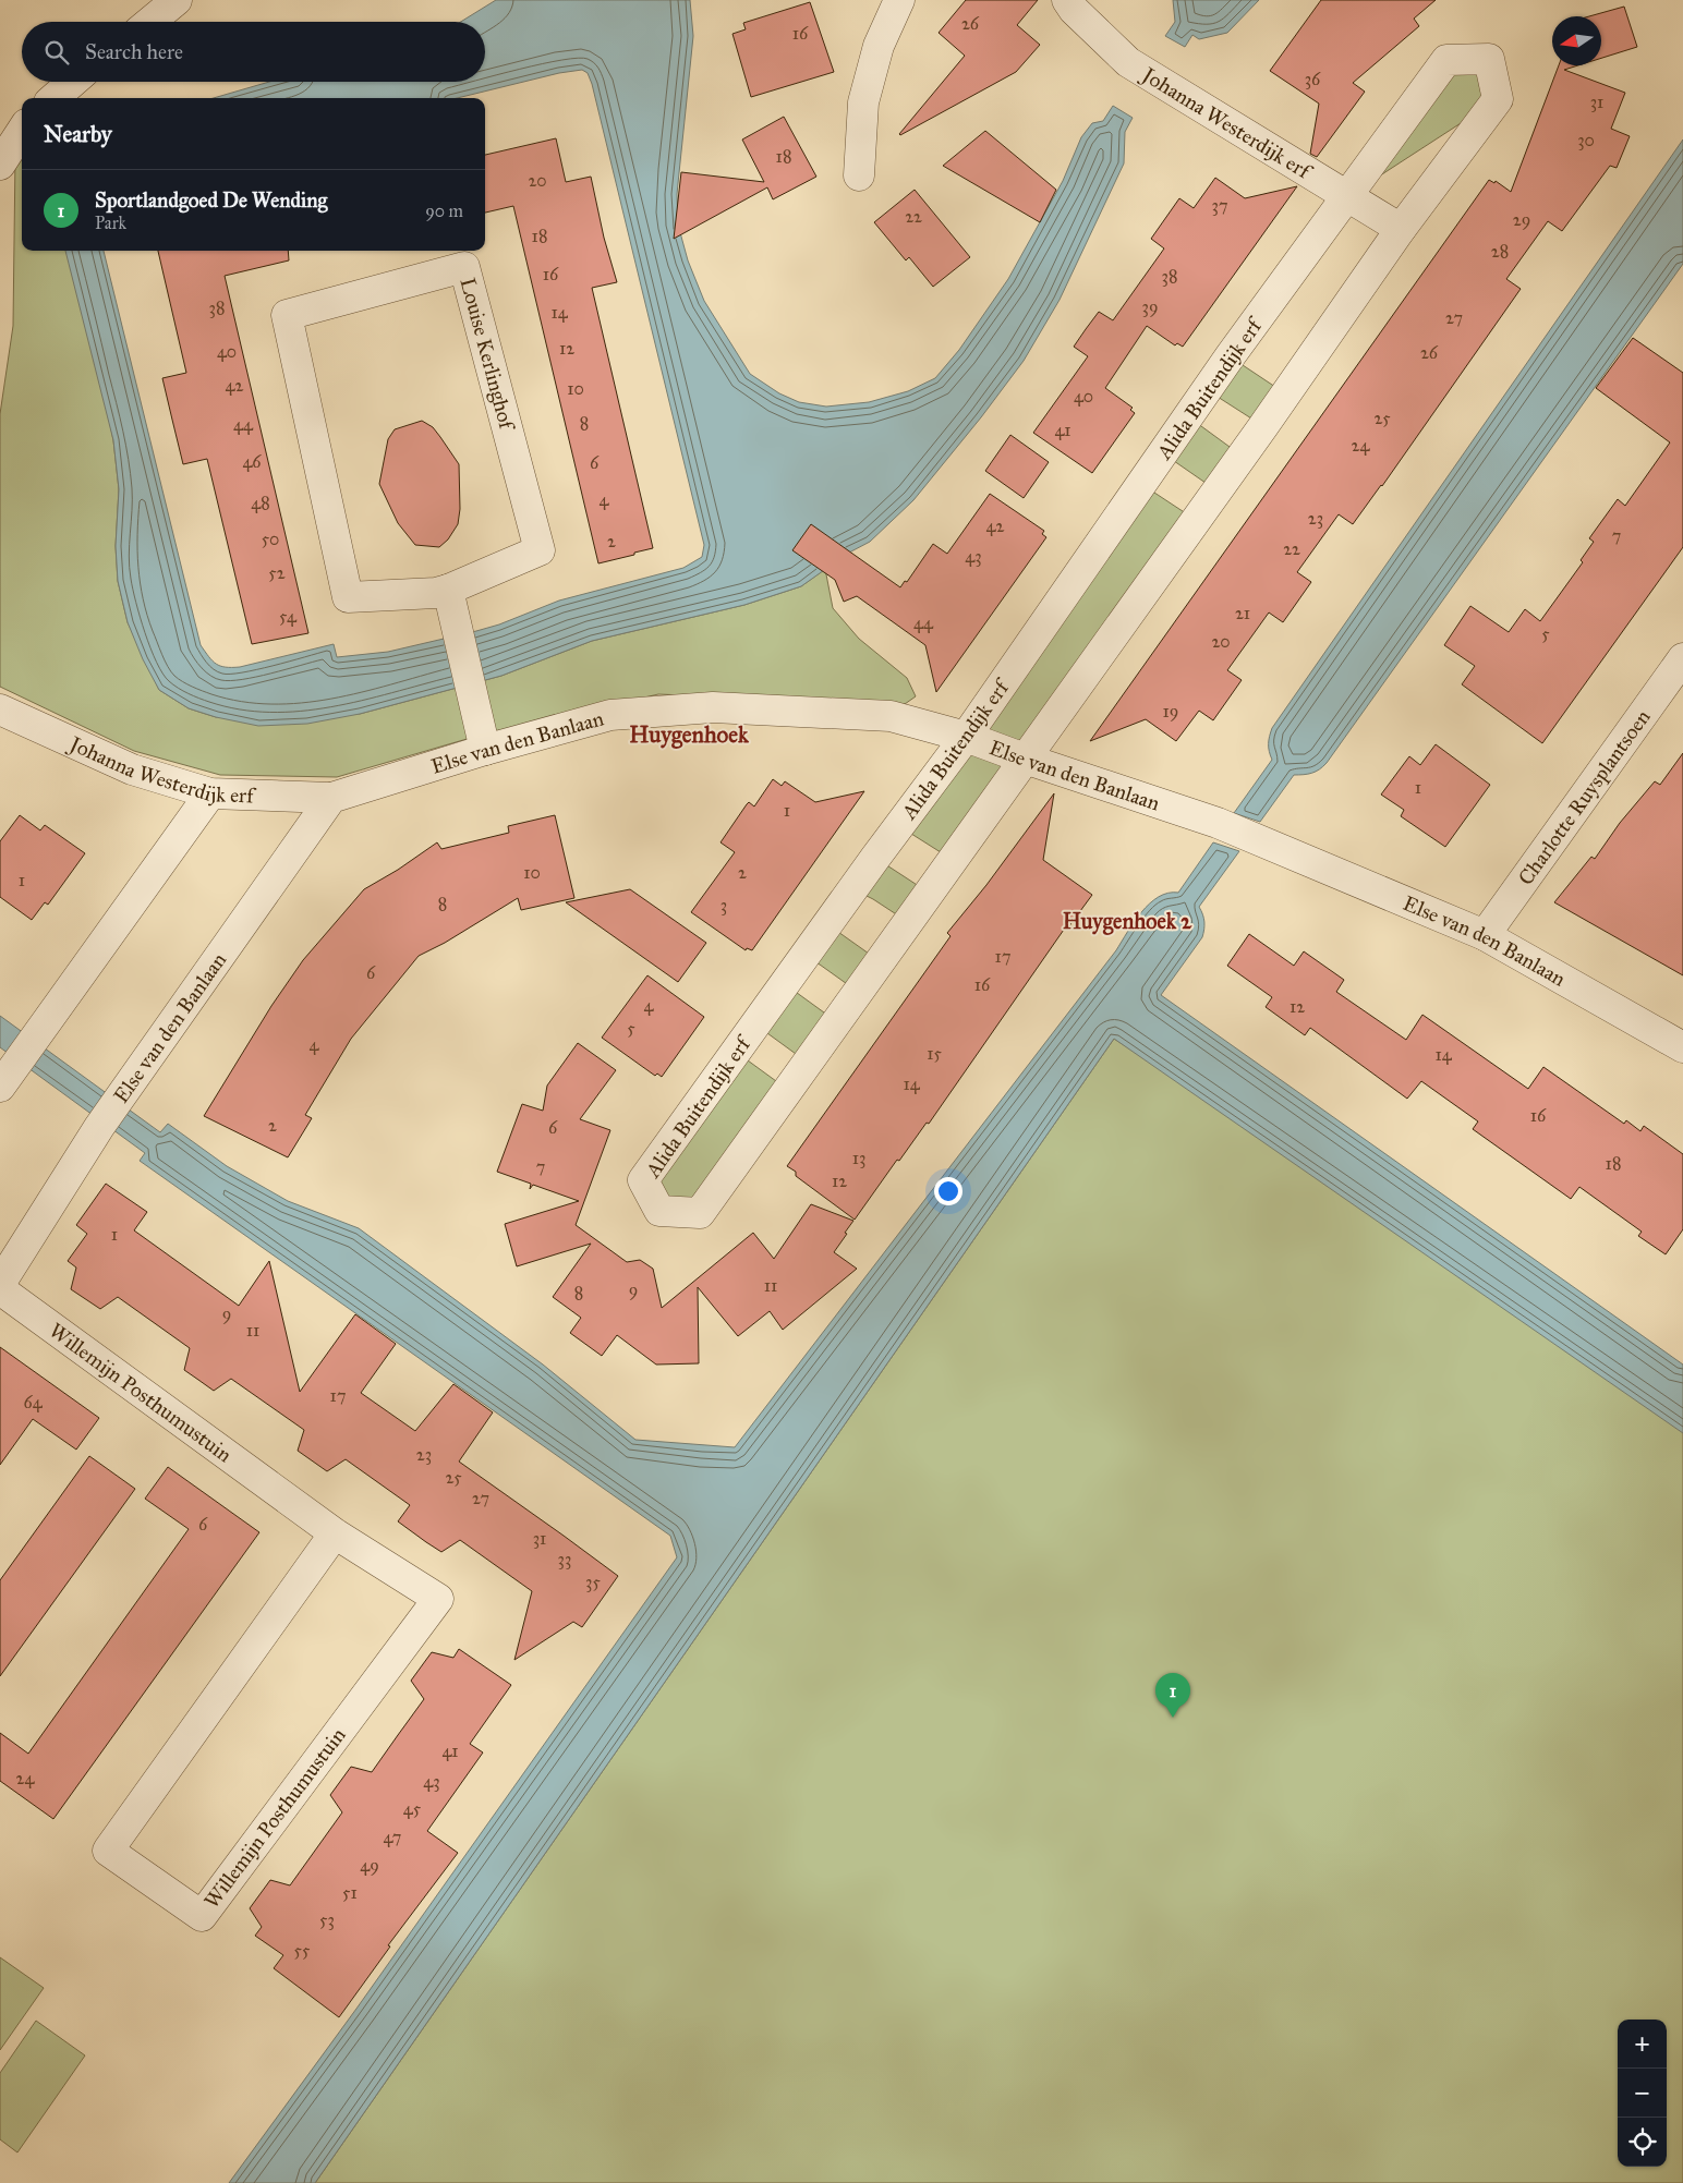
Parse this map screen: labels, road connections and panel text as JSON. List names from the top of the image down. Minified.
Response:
{"streets":{"street":["Johanna Westerdijk erf","Louise Kerlinghof","Alida Buitendijk erf","Else van den Banlaan","Charlotte Ruysplantsoen","Willemijn Posthumustuin"]},"crossings":[["Johanna Westerdijk erf","Alida Buitendijk erf"],["Johanna Westerdijk erf","Else van den Banlaan"],["Alida Buitendijk erf","Else van den Banlaan"],["Else van den Banlaan","Charlotte Ruysplantsoen"]],"districts":["Huygenhoek","Huygenhoek 2"],"house_numbers":["26","16","36","31","30","18","20","37","22","29","18","28","16","38","39","38","14","27","12","40","26","42","10","40","25","8","44","41","24","46","6","4","48","23","42","7","50","2","22","43","52","21","54","44","5","20","19","1","1","10","2","1","8","3","17","6","16","4","12","5","4","15","14","14","16","2","6","13","18","7","12","1","11","9","8","9","11","17","64","23","25","27","6","31","33","35","41","24","43","45","47","49","51","53","55"],"north":"left","page":{"search":"Search here","heading":"Nearby","list":[{"mark":"1","name":"Sportlandgoed De Wending","note":"Park","value":"90 m"}],"pins":"1","map_buttons":["+","−"]}}
